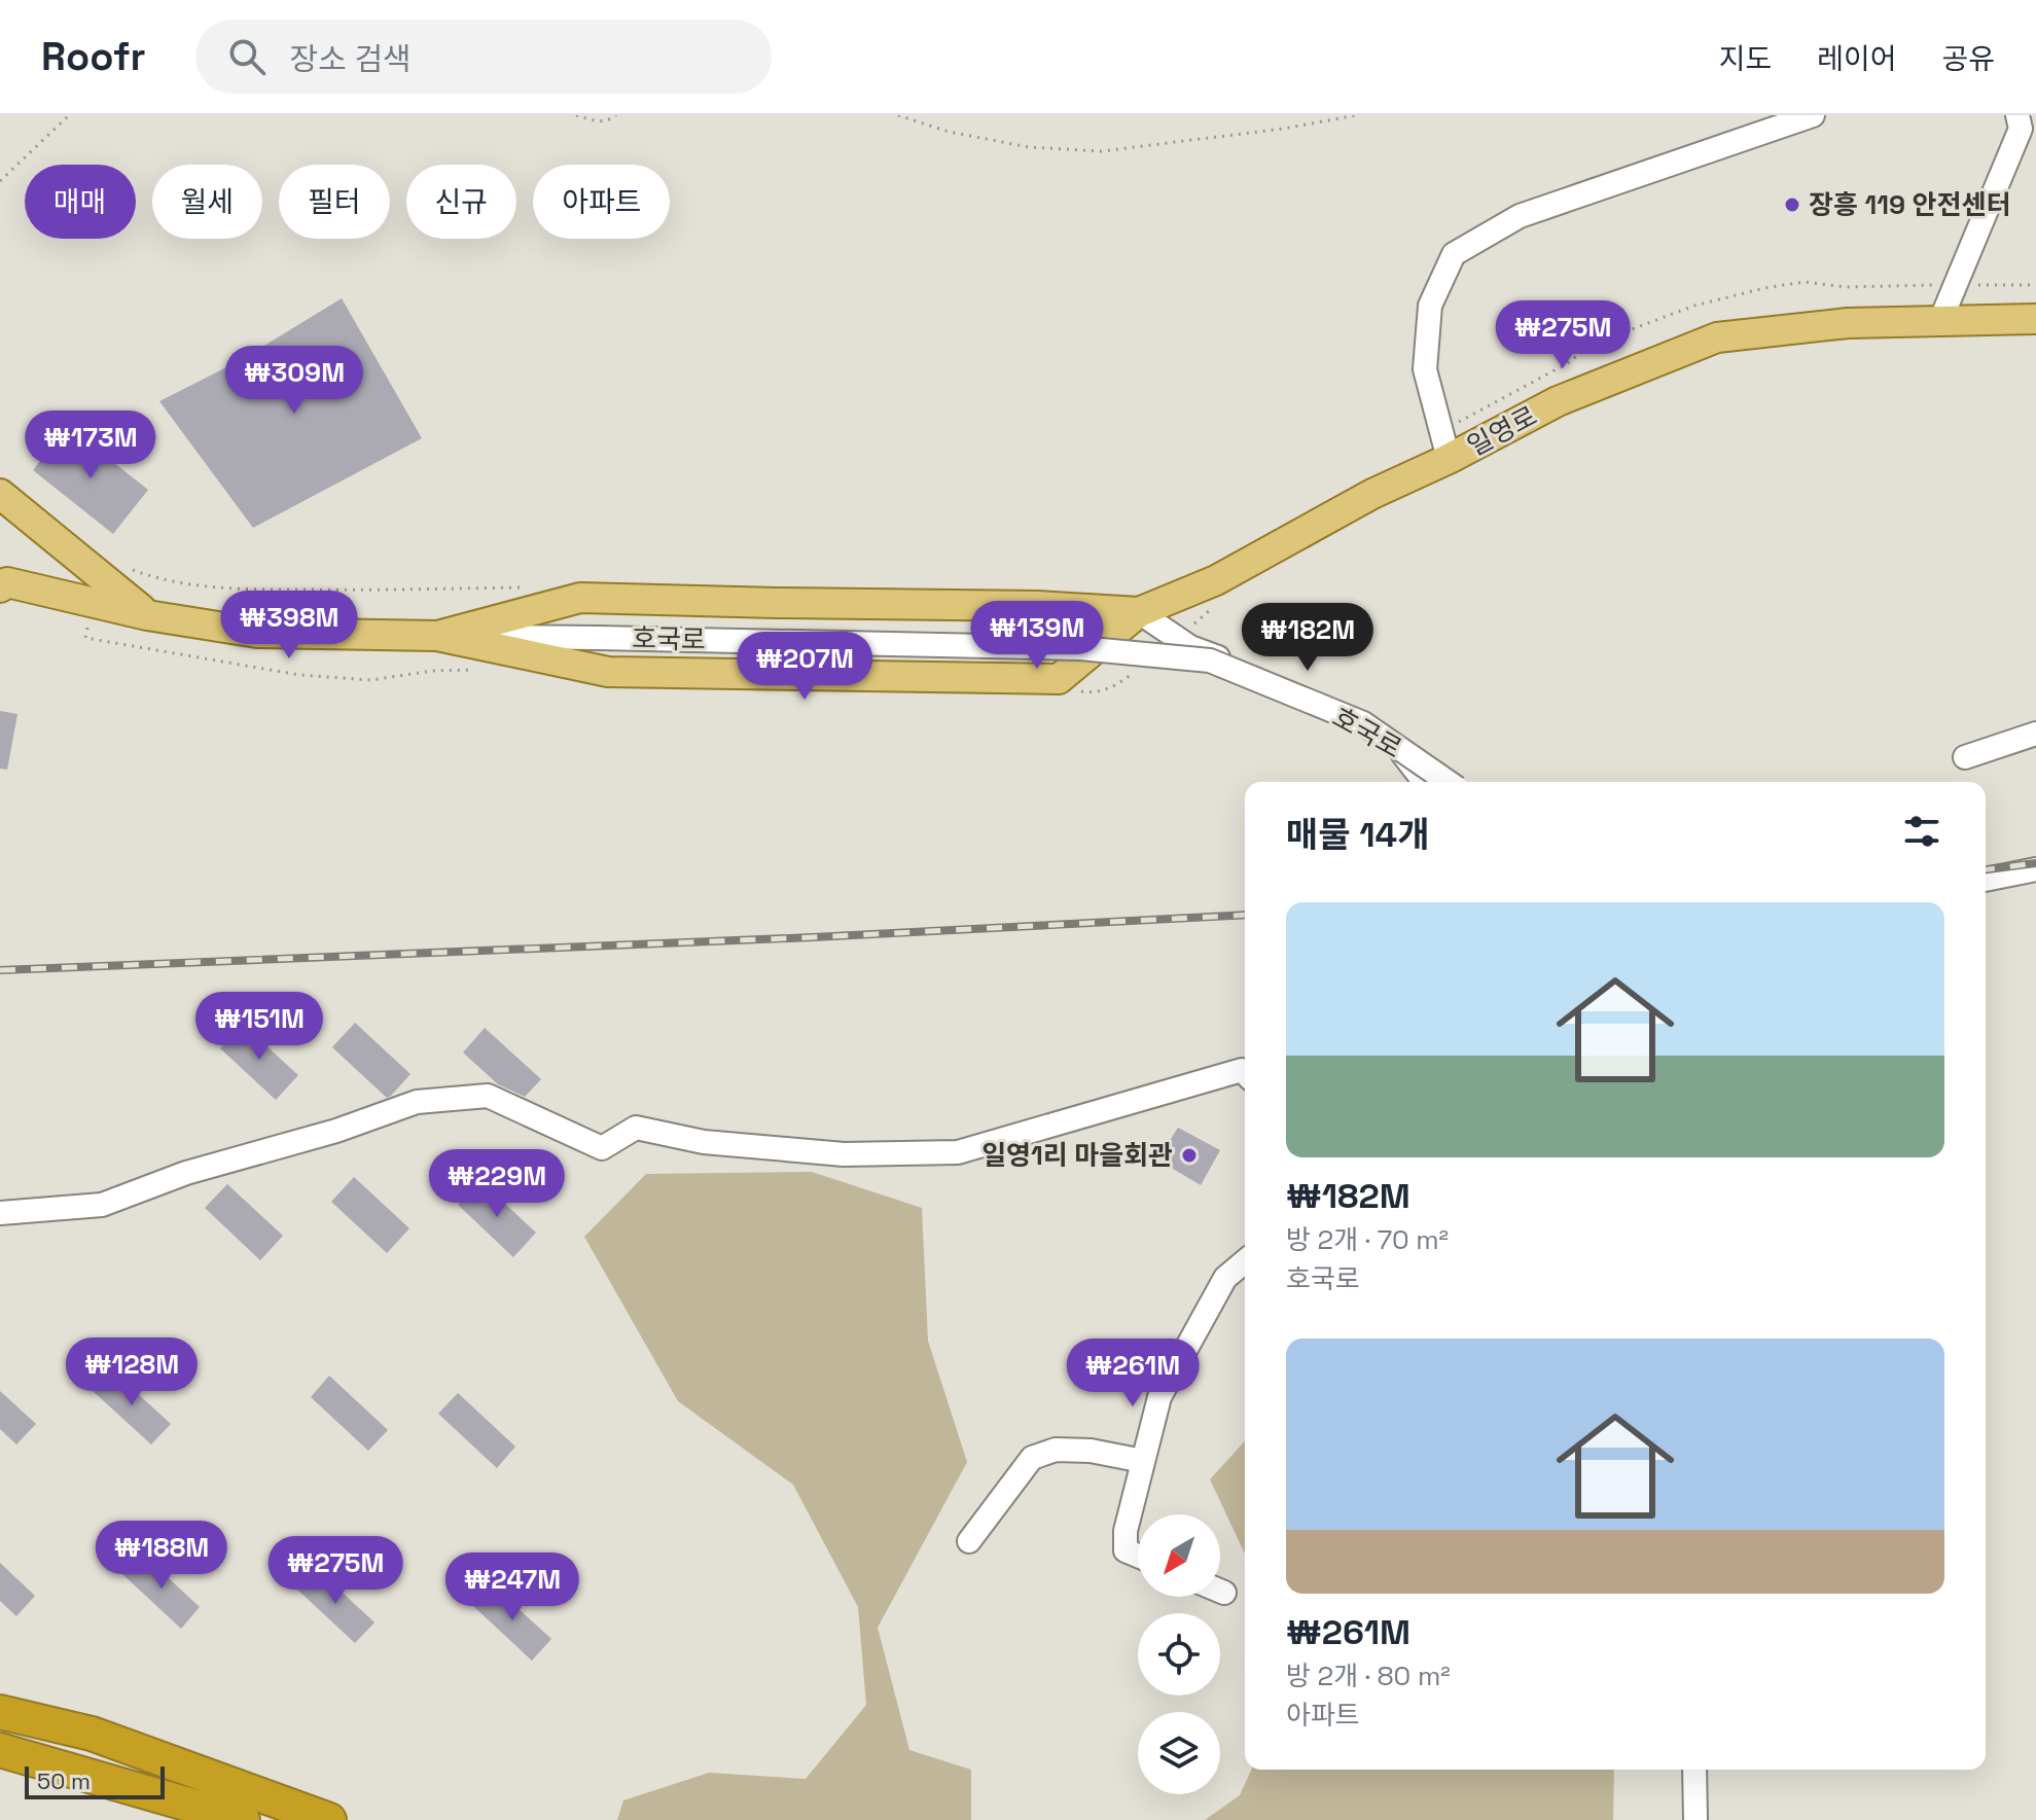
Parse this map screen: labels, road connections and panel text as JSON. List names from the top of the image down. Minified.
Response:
{"streets":{"main road":["일영로","호국로"]},"places":["장흥 119 안전센터","일영1리 마을회관"],"scale_bar":"50 m","north":"bottom left","page":{"header":"Roofr","search":"장소 검색","nav":["지도","레이어","공유"],"chip":["매매","월세","필터","신규","아파트"],"price":["₩275M","₩309M","₩173M","₩398M","₩139M","₩182M","₩207M","₩151M","₩229M","₩128M","₩261M","₩188M","₩275M","₩247M"],"heading":"매물 14개","list":[{"name":"₩182M","note":"방 2개 · 70 m² · 호국로"},{"name":"₩261M","note":"방 2개 · 80 m² · 아파트"}],"scale":"50 m"}}
